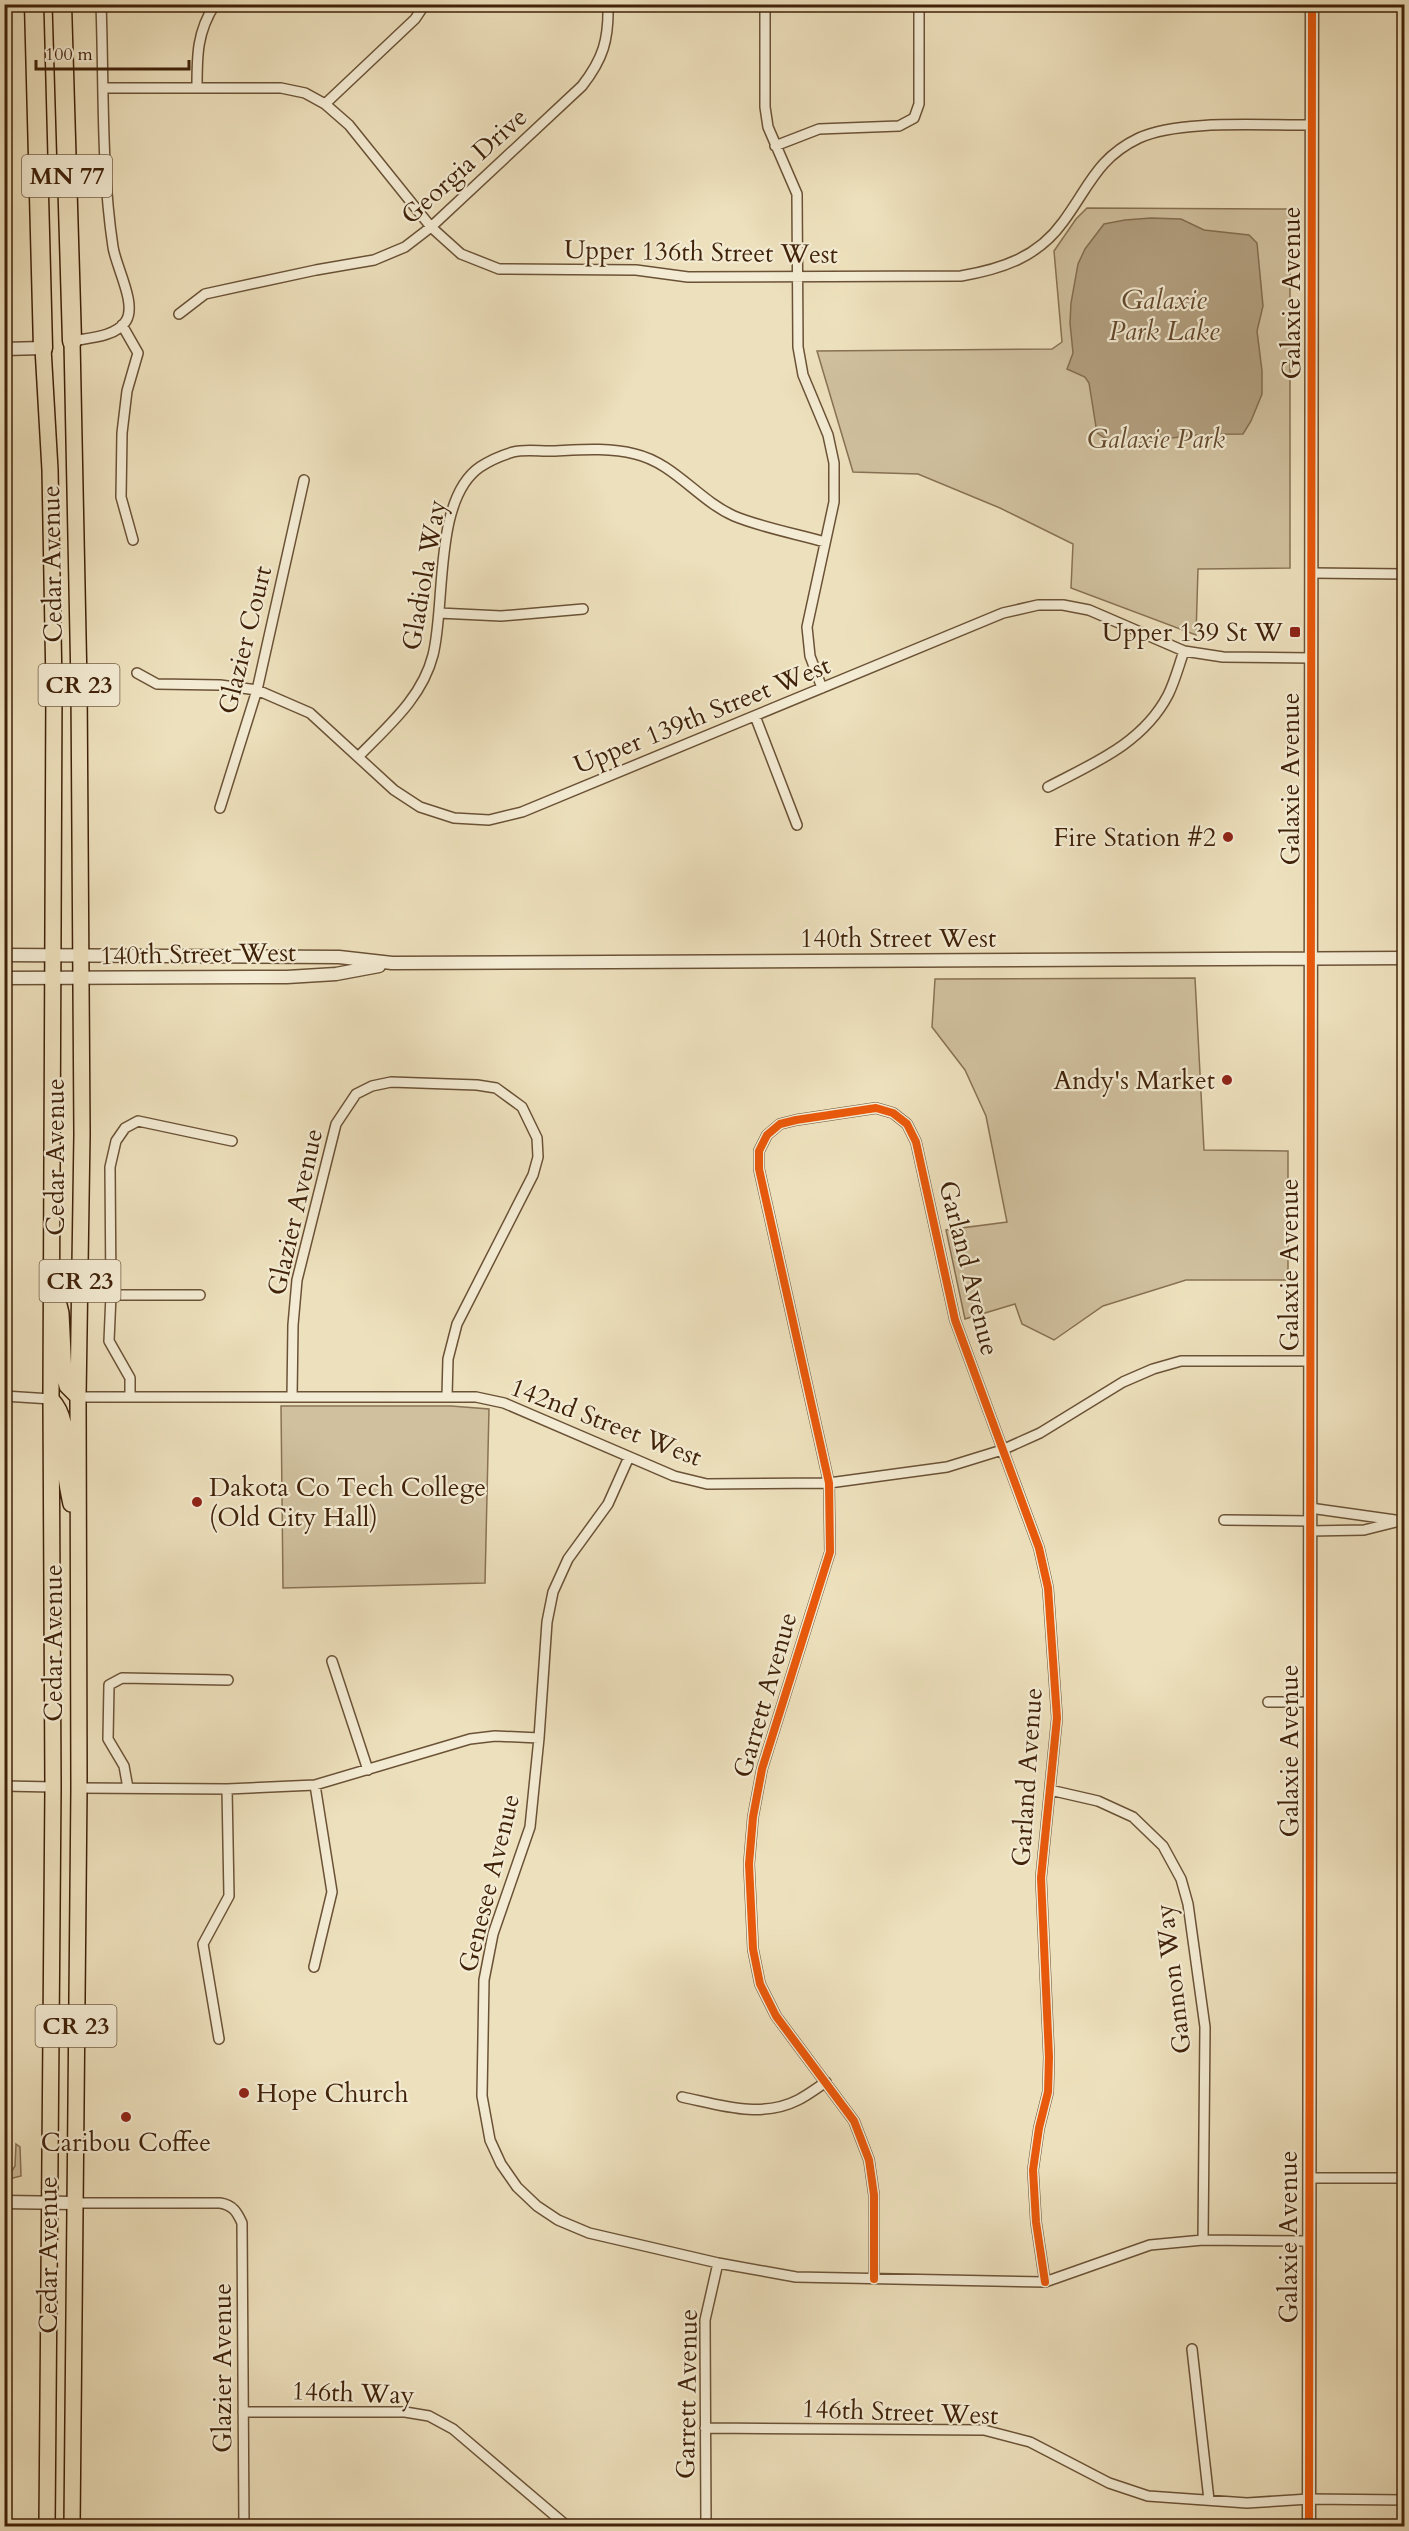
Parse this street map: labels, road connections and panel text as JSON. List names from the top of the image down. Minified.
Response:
{"streets":{"highway":["MN 77","Cedar Avenue","CR 23"],"street":["Georgia Drive","Upper 136th Street West","Galaxie Avenue","Gladiola Way","Glazier Court","Upper 139th Street West","140th Street West","Glazier Avenue","Garland Avenue","142nd Street West","Garrett Avenue","Genesee Avenue","Gannon Way","146th Way","146th Street West"]},"crossings":[["Georgia Drive","Upper 136th Street West"],["Upper 136th Street West","Galaxie Avenue"],["Galaxie Avenue","Upper 139th Street West"],["Galaxie Avenue","140th Street West"],["Galaxie Avenue","142nd Street West"],["Galaxie Avenue","146th Street West"],["Cedar Avenue","140th Street West"],["Cedar Avenue","Glazier Avenue"],["Cedar Avenue","142nd Street West"],["Gladiola Way","Upper 139th Street West"],["Glazier Court","Upper 139th Street West"],["Glazier Avenue","142nd Street West"],["Glazier Avenue","146th Way"],["Garland Avenue","142nd Street West"],["Garland Avenue","Garrett Avenue"],["Garland Avenue","Genesee Avenue"],["Garland Avenue","Gannon Way"],["142nd Street West","Garrett Avenue"],["142nd Street West","Genesee Avenue"],["Garrett Avenue","Genesee Avenue"],["Garrett Avenue","146th Street West"]],"water":["Galaxie Park Lake"],"parks":["Galaxie Park"],"places":{"transit":["Upper 139 St W"],"other":["Fire Station #2","Andy's Market","Dakota Co Tech College (Old City Hall)","Hope Church","Caribou Coffee"]},"scale_bar":"100 m"}
